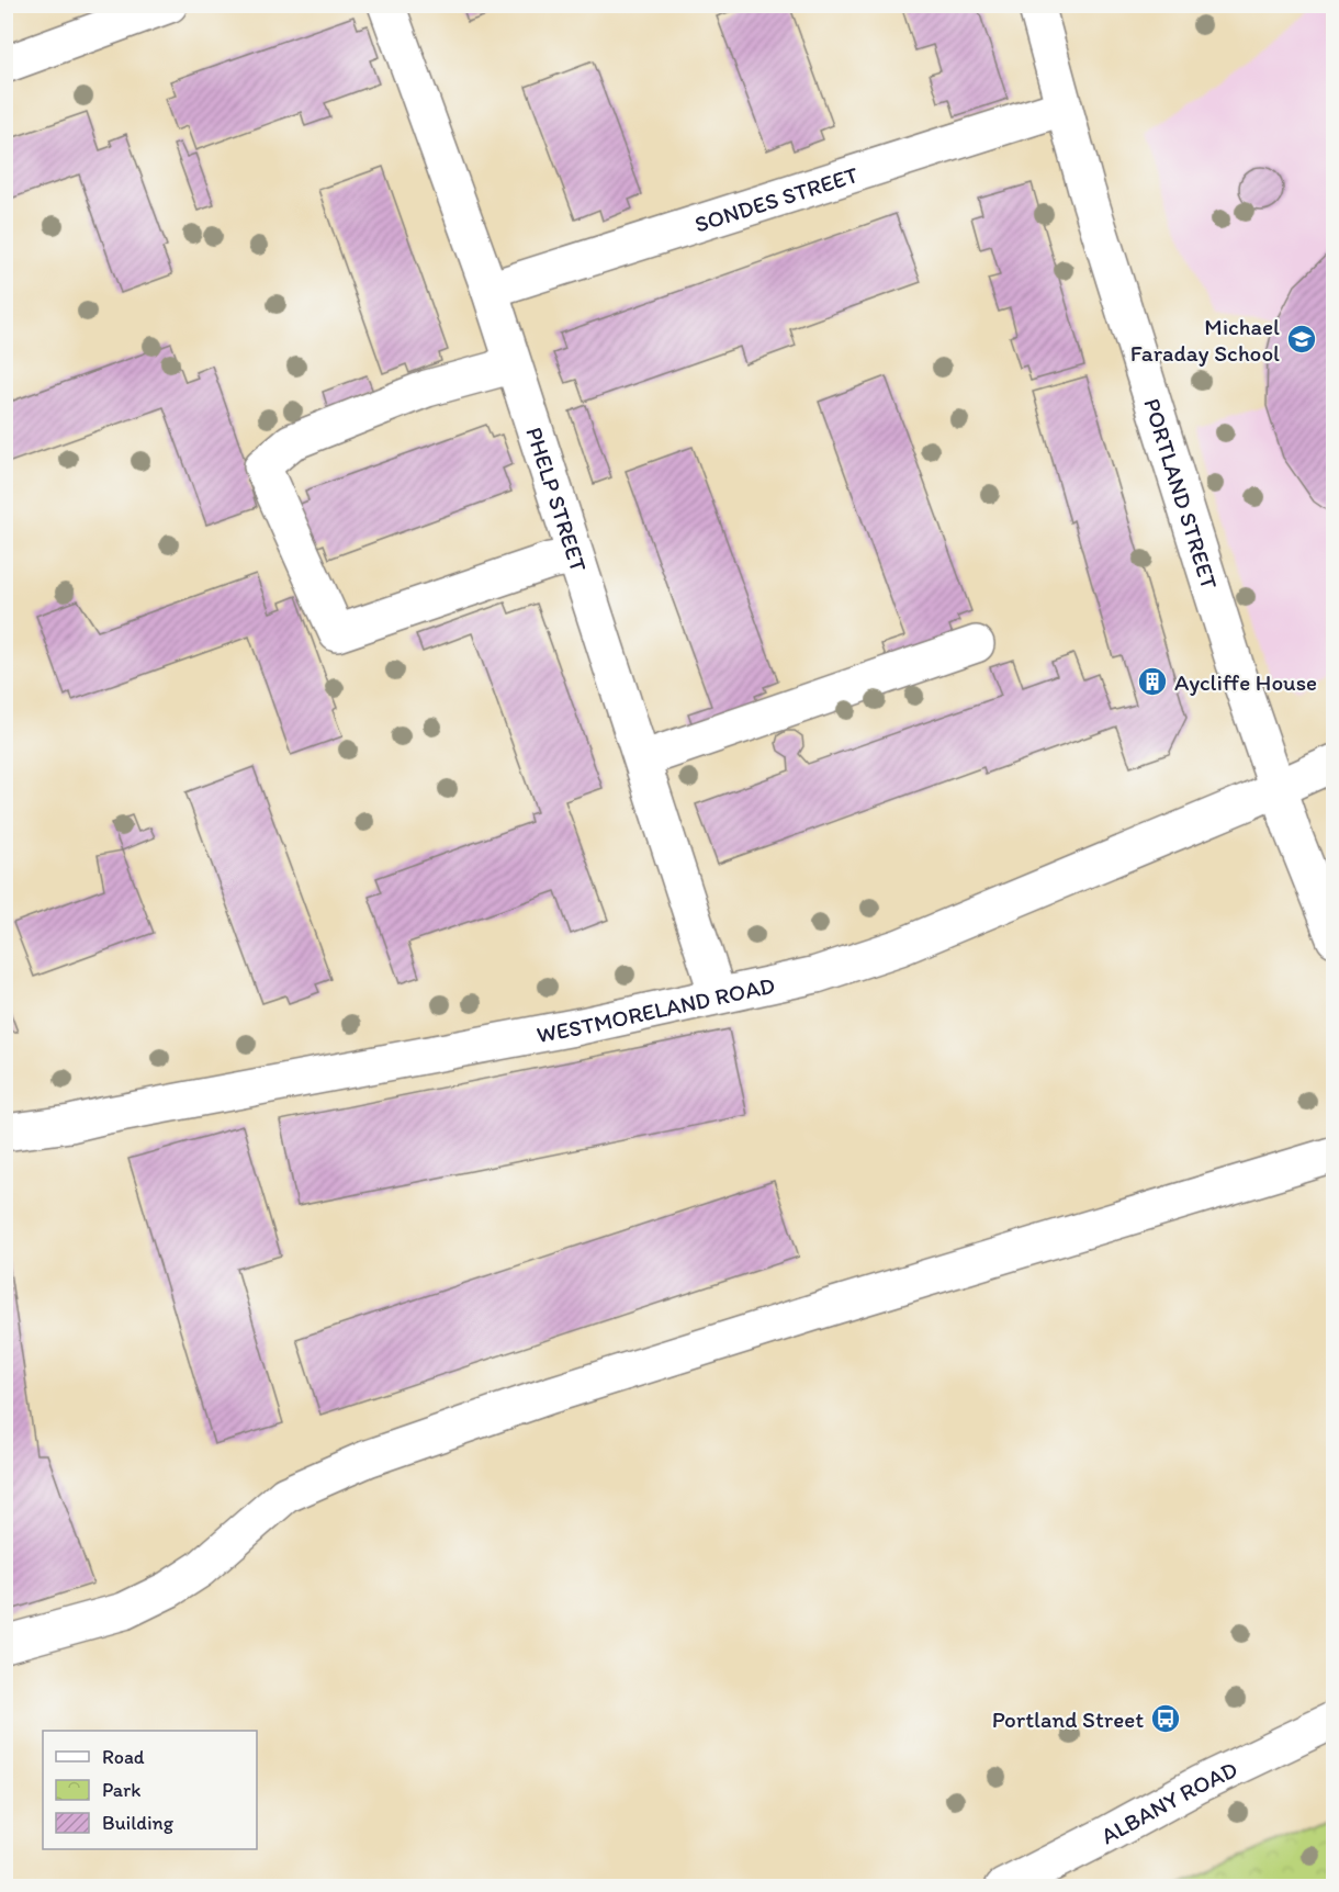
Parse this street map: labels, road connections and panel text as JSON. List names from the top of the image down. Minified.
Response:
{"streets":{"street":["SONDES STREET","PORTLAND STREET","PHELP STREET","WESTMORELAND ROAD","ALBANY ROAD"]},"crossings":[["SONDES STREET","PORTLAND STREET"],["SONDES STREET","PHELP STREET"],["PORTLAND STREET","WESTMORELAND ROAD"],["PHELP STREET","WESTMORELAND ROAD"]],"places":{"school or university":["Michael Faraday School"],"building":["Aycliffe House"],"bus stop":["Portland Street"]},"legend":["Road","Park","Building"]}
